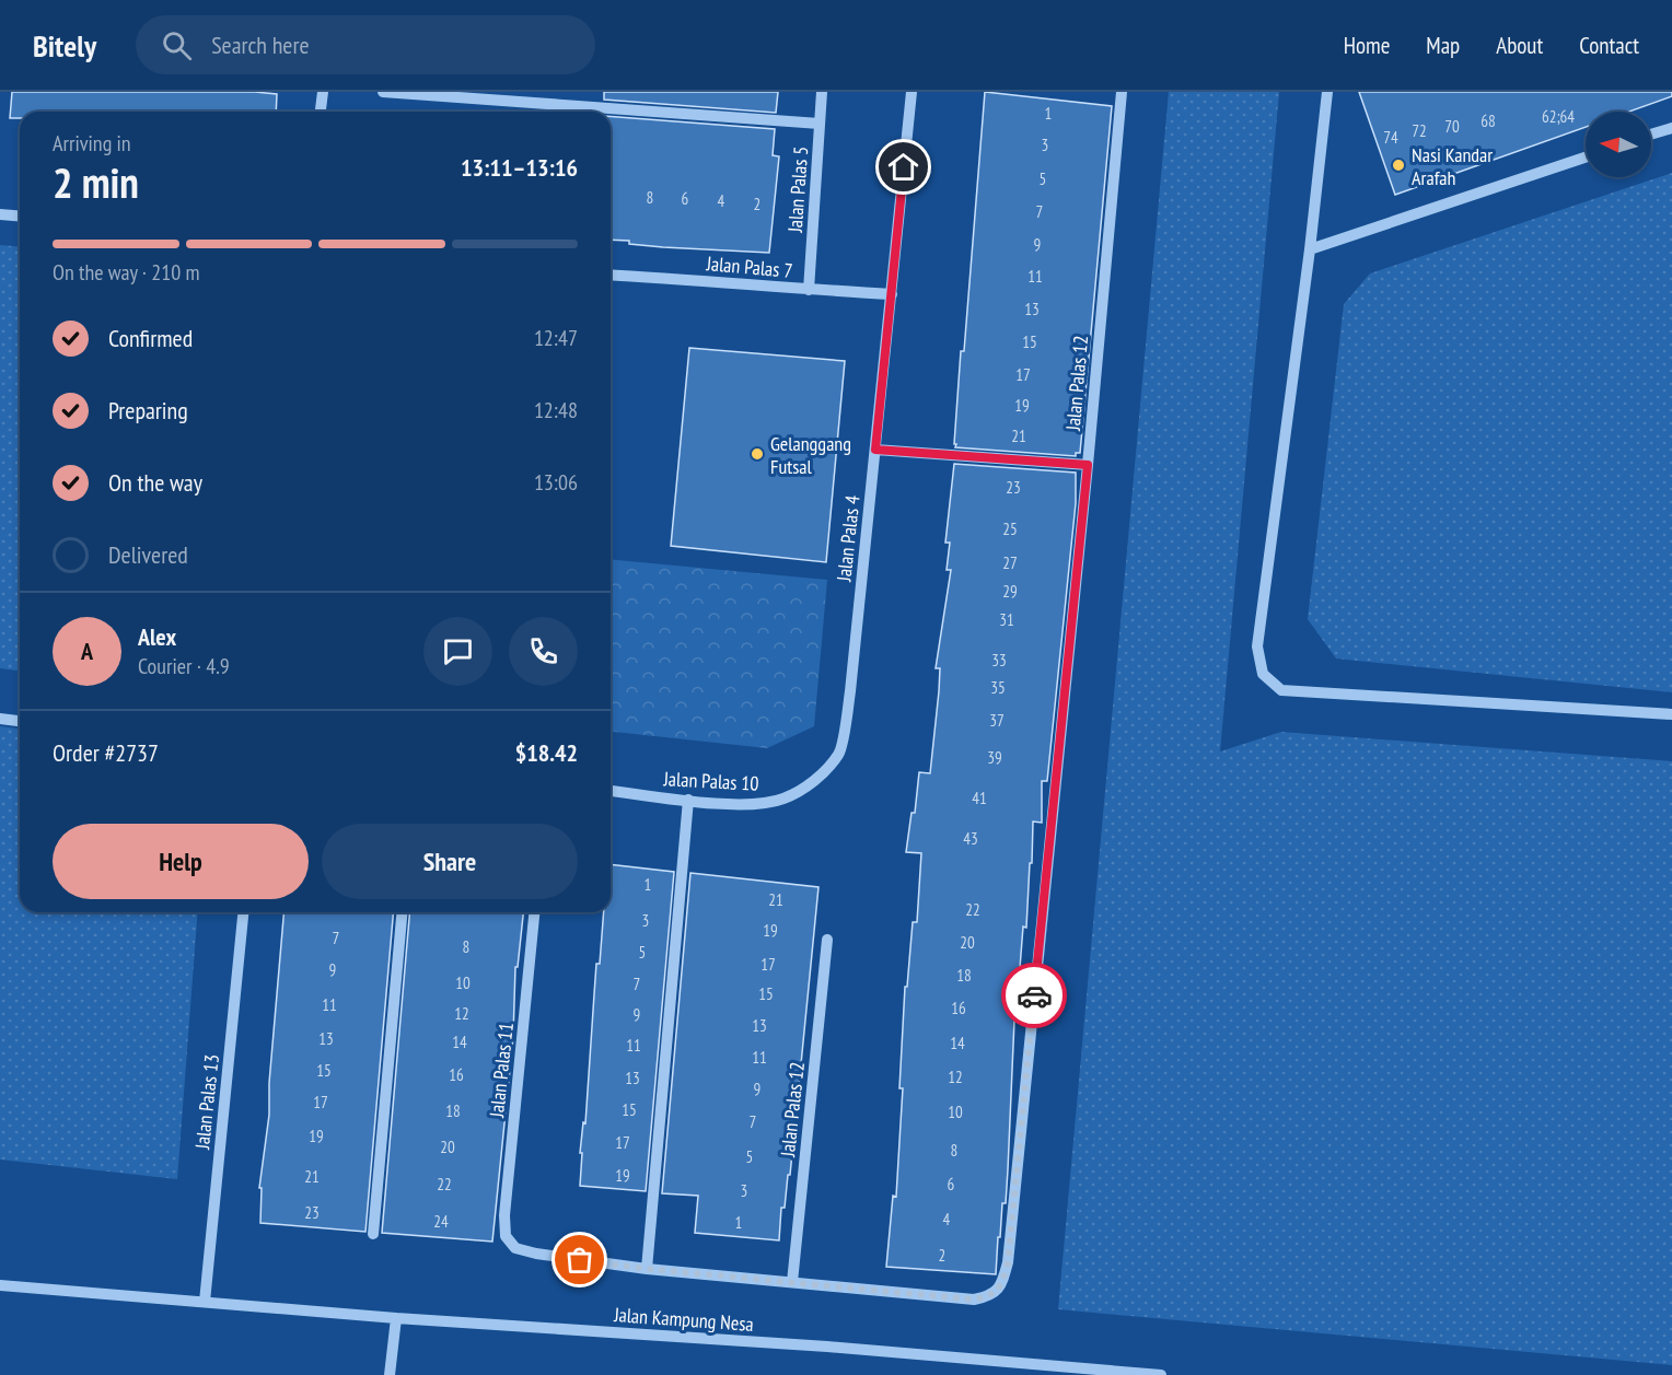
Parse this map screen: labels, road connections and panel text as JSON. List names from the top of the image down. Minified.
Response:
{"streets":{"street":["Jalan Palas 5","Jalan Palas 7","Jalan Palas 12","Jalan Palas 4","Jalan Palas 10","Jalan Palas 11","Jalan Palas 13","Jalan Kampung Nesa"]},"crossings":[["Jalan Palas 5","Jalan Palas 7"],["Jalan Palas 7","Jalan Palas 4"],["Jalan Palas 12","Jalan Palas 11"],["Jalan Palas 4","Jalan Palas 10"],["Jalan Palas 13","Jalan Kampung Nesa"]],"places":["Nasi Kandar Arafah","Gelanggang Futsal"],"house_numbers":["1","62;64","68","70","72","74","3","5","8","6","4","2","7","9","11","13","15","17","19","21","23","25","27","29","31","33","35","37","39","41","43","1","21","22","3","19","7","20","8","5","17","9","18","10","7","15","11","16","12","9","13","13","14","14","11","11","15","16","12","13","9","17","15","18","10","7","19","17","20","8","5","19","21","22","6","3","23","4","24","1","2"],"north":"left","page":{"header":"Bitely","search":"Search here","nav":["Home","Map","About","Contact"],"heading":["2 min","Arriving in","13:11–13:16"],"panel":["Alex","Courier · 4.9","Order #2737","$18.42"],"bar":"On the way · 210 m","list":[["Confirmed","12:47"],["Preparing","12:48"],["On the way","13:06"],"Delivered"],"round":"A","buttons":["Help","Share"]}}
